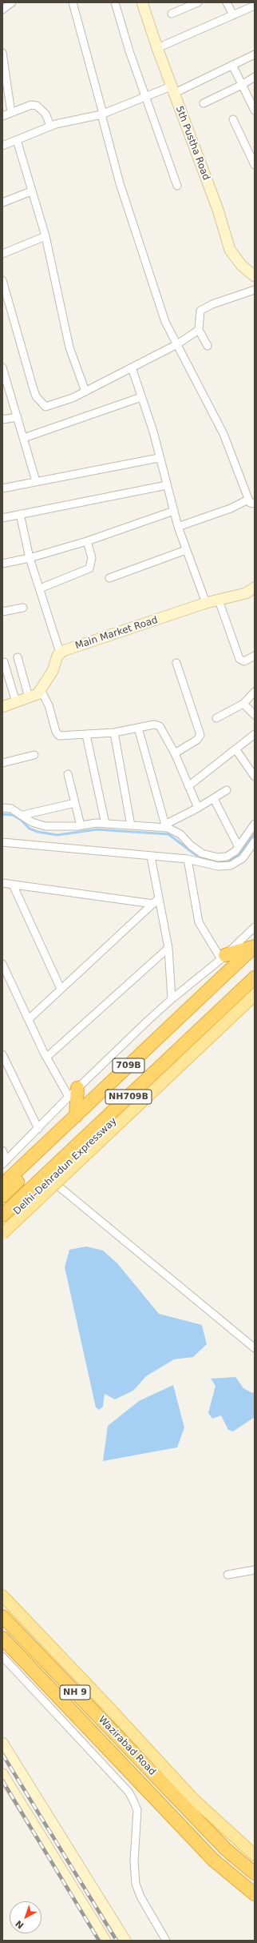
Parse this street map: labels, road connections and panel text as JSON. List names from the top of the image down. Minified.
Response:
{"streets":{"highway":["709B","NH709B","Delhi–Dehradun Expressway","NH 9","Wazirabad Road"],"street":["5th Pustha Road","Main Market Road"]},"crossings":[["709B","NH709B"]],"north":"bottom left"}
